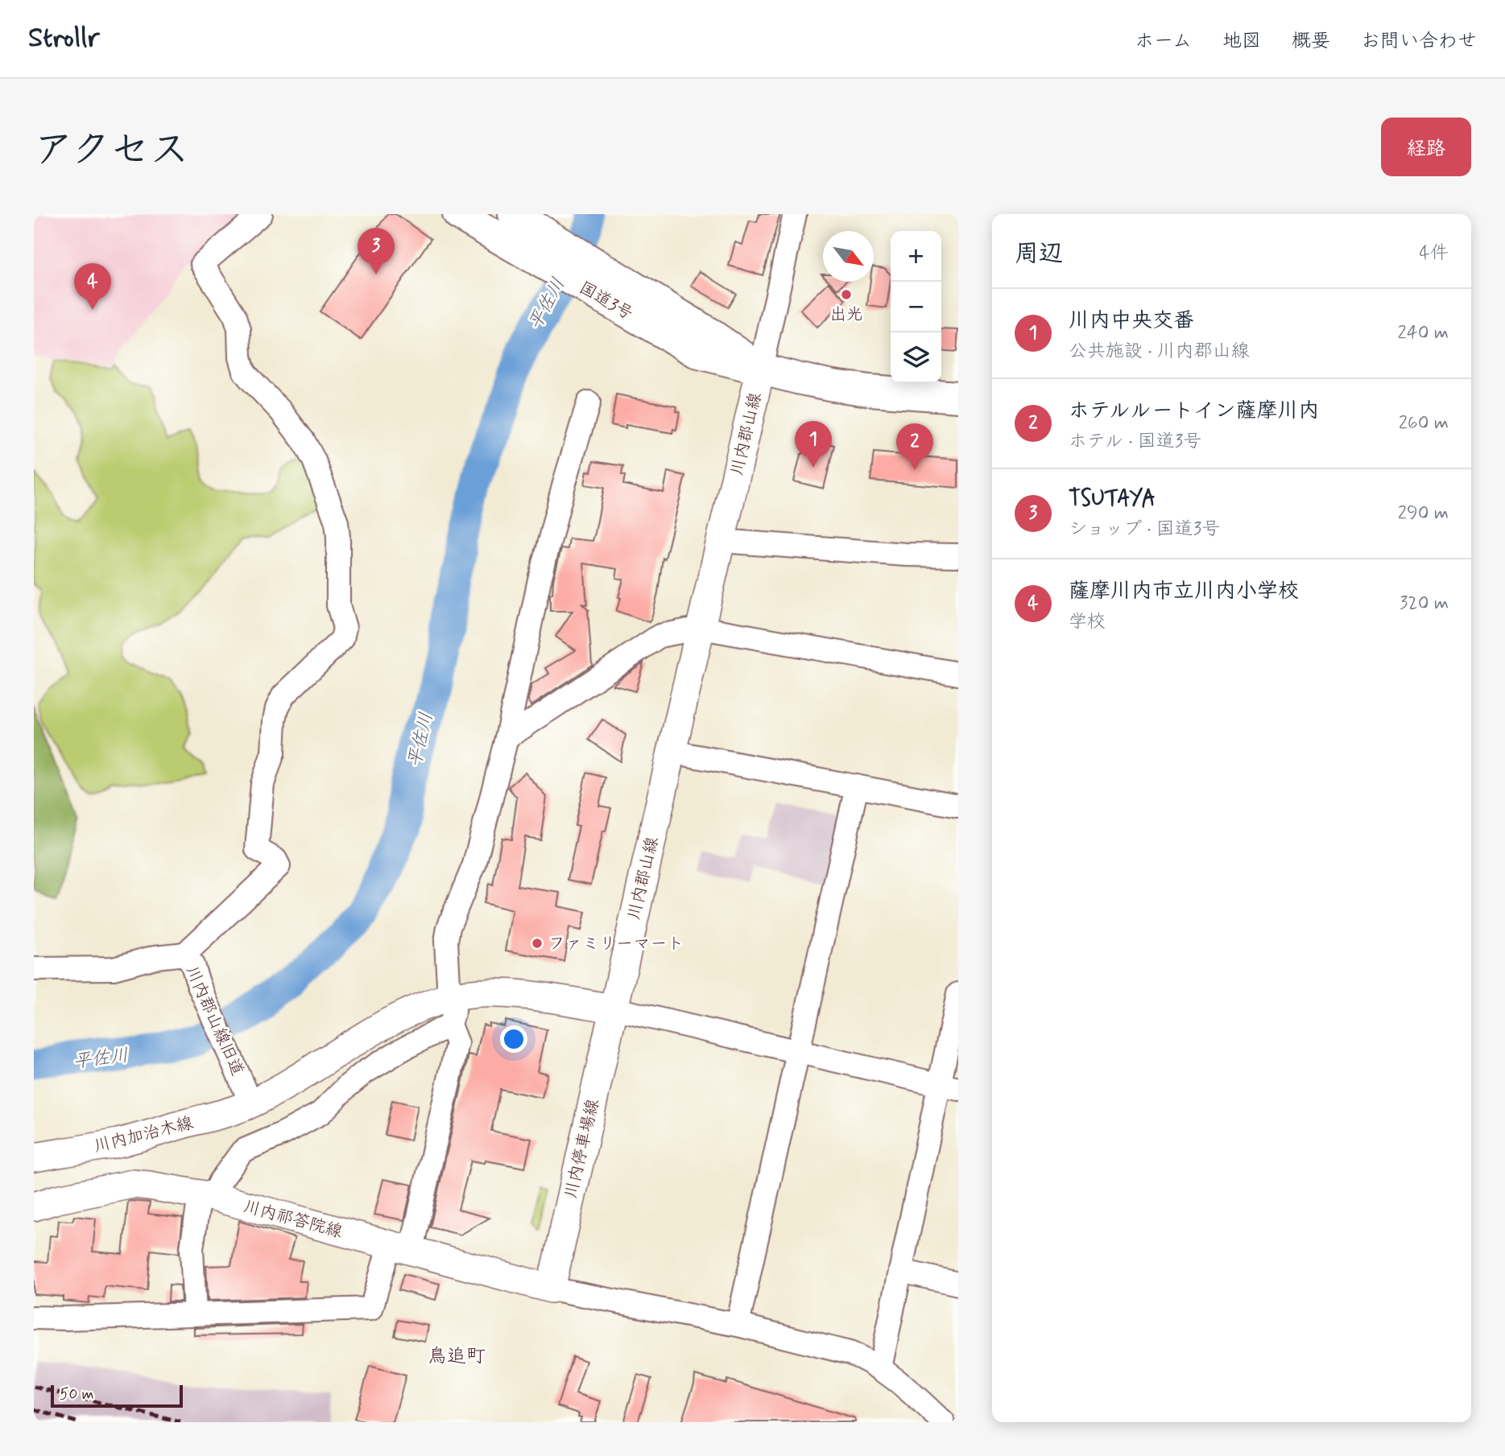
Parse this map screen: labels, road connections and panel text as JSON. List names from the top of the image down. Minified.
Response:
{"streets":{"highway":["国道3号"],"main road":["川内郡山線","川内加治木線","川内停車場線","川内祁答院線"],"street":["川内郡山線旧道"]},"crossings":[["国道3号","川内郡山線"],["川内郡山線","川内停車場線"],["川内郡山線旧道","川内加治木線"],["川内停車場線","川内祁答院線"]],"districts":["鳥追町"],"water":["平佐川"],"places":["出光","ファミリーマート"],"scale_bar":"50 m","north":"bottom right","page":{"header":"Strollr","nav":["ホーム","地図","概要","お問い合わせ"],"title":"アクセス","buttons":"経路","heading":["周辺","4件"],"pins":["3","4","1","2"],"map_buttons":["+","−"],"list":[{"mark":"1","name":"川内中央交番","note":"公共施設 · 川内郡山線","value":"240 m"},{"mark":"2","name":"ホテルルートイン薩摩川内","note":"ホテル · 国道3号","value":"260 m"},{"mark":"3","name":"TSUTAYA","note":"ショップ · 国道3号","value":"290 m"},{"mark":"4","name":"薩摩川内市立川内小学校","note":"学校","value":"320 m"}],"scale":"50 m"}}
